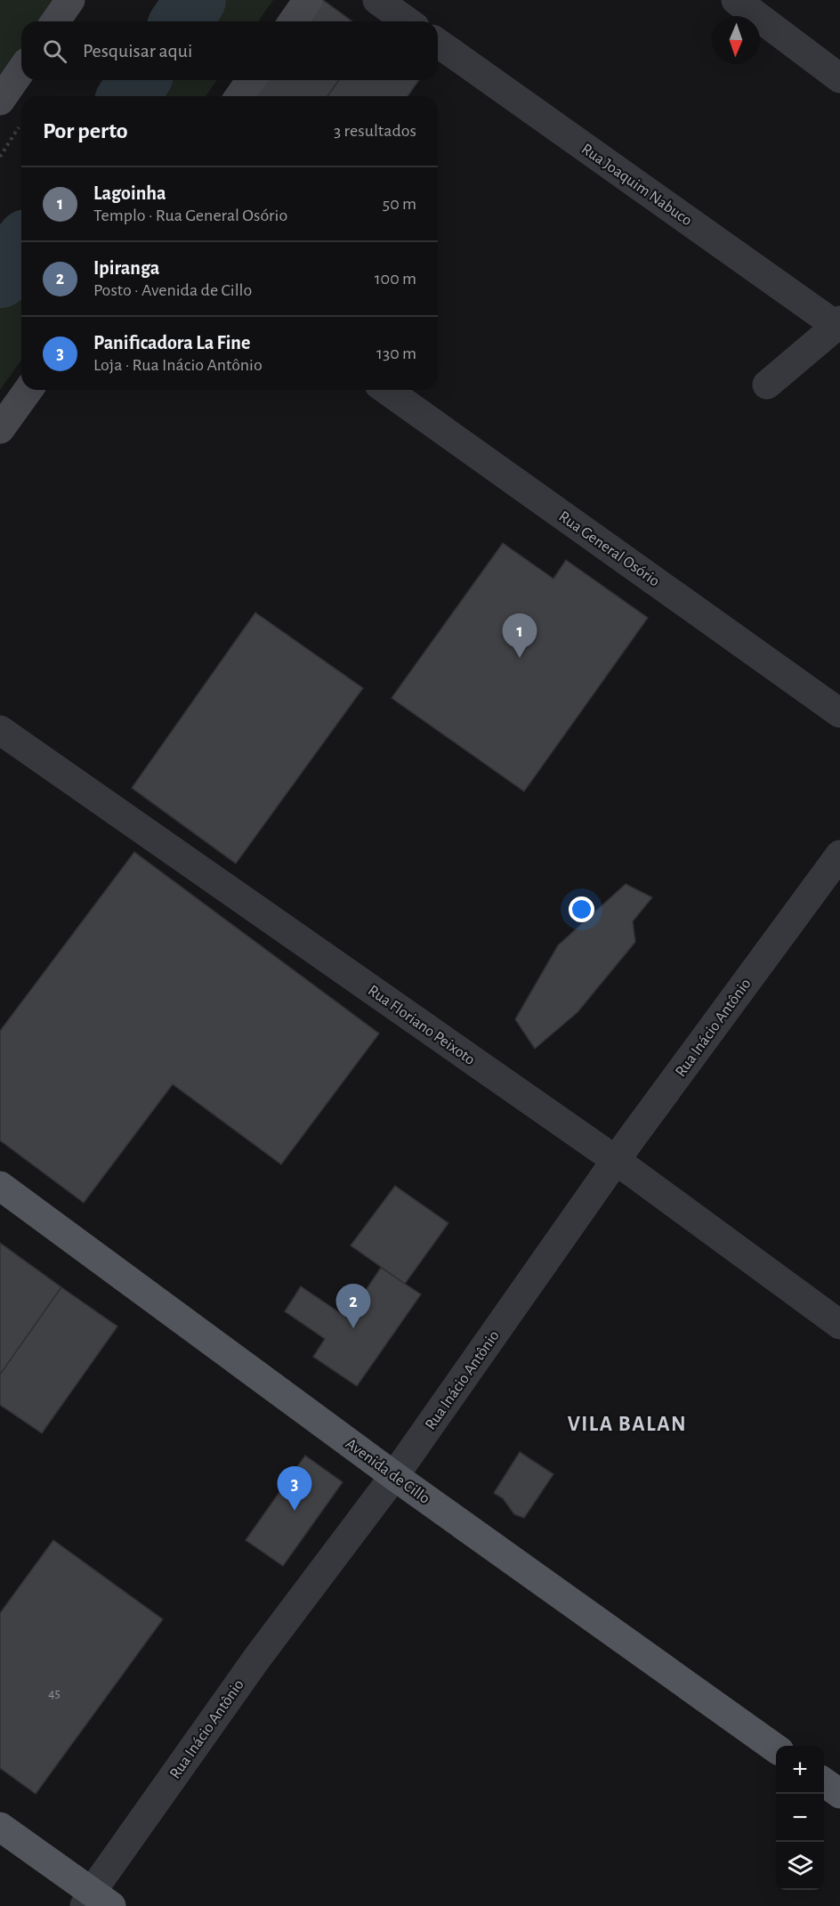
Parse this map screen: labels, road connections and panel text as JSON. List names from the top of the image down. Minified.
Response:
{"streets":{"main road":["Avenida de Cillo"],"street":["Rua Joaquim Nabuco","Rua General Osório","Rua Floriano Peixoto","Rua Inácio Antônio"]},"crossings":[["Rua Floriano Peixoto","Rua Inácio Antônio"],["Rua Inácio Antônio","Avenida de Cillo"]],"districts":["VILA BALAN"],"house_numbers":["45"],"north":"bottom","page":{"search":"Pesquisar aqui","heading":["Por perto","3 resultados"],"list":[{"mark":"1","name":"Lagoinha","note":"Templo · Rua General Osório","value":"50 m"},{"mark":"2","name":"Ipiranga","note":"Posto · Avenida de Cillo","value":"100 m"},{"mark":"3","name":"Panificadora La Fine","note":"Loja · Rua Inácio Antônio","value":"130 m"}],"pins":["1","2","3"],"map_buttons":["+","−"]}}
